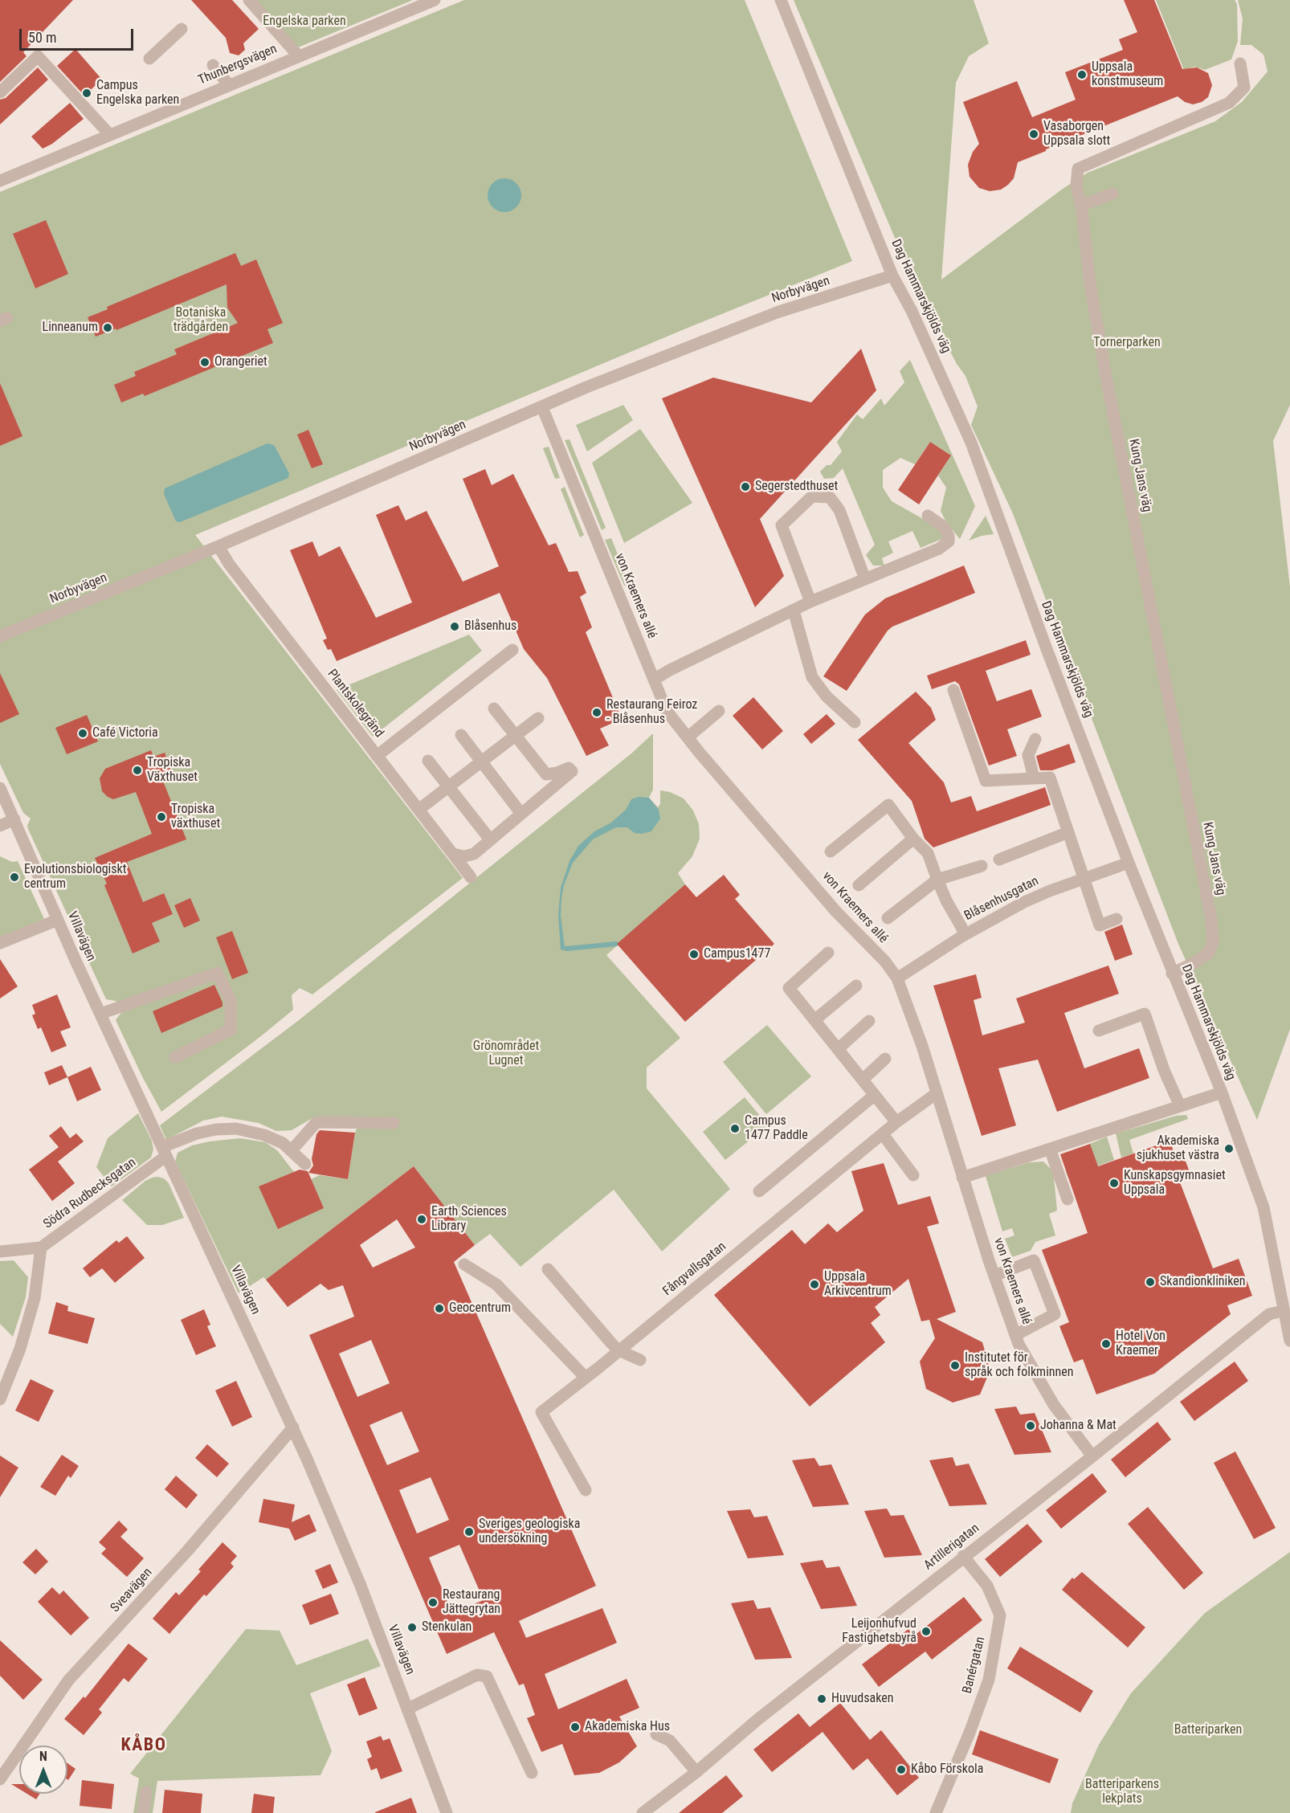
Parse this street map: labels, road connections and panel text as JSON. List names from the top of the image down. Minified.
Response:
{"streets":{"street":["Thunbergsvägen","Norbyvägen","Dag Hammarskjölds väg","Kung Jans väg","von Kraemers allé","Plantskolegränd","Blåsenhusgatan","Villavägen","Södra Rudbecksgatan","Fångvallsgatan","Artillerigatan","Sveavägen","Banérgatan"]},"crossings":[["Norbyvägen","Dag Hammarskjölds väg"],["Norbyvägen","von Kraemers allé"],["Norbyvägen","Plantskolegränd"],["Dag Hammarskjölds väg","Kung Jans väg"],["Dag Hammarskjölds väg","Blåsenhusgatan"],["Dag Hammarskjölds väg","Artillerigatan"],["von Kraemers allé","Blåsenhusgatan"],["von Kraemers allé","Fångvallsgatan"],["von Kraemers allé","Artillerigatan"],["Villavägen","Södra Rudbecksgatan"],["Villavägen","Sveavägen"],["Artillerigatan","Banérgatan"]],"districts":["KÅBO"],"parks":["Engelska parken","Botaniska trädgården","Tornerparken","Grönområdet Lugnet","Batteriparken","Batteriparkens lekplats"],"places":["Uppsala konstmuseum","Campus Engelska parken","Vasaborgen Uppsala slott","Linneanum","Orangeriet","Segerstedthuset","Blåsenhus","Restaurang Feiroz - Blåsenhus","Café Victoria","Tropiska Växthuset","Tropiska växthuset","Evolutionsbiologiskt centrum","Campus1477","Campus 1477 Paddle","Akademiska sjukhuset västra","Kunskapsgymnasiet Uppsala","Earth Sciences Library","Skandionkliniken","Uppsala Arkivcentrum","Geocentrum","Hotel Von Kraemer","Institutet för språk och folkminnen","Johanna & Mat","Sveriges geologiska undersökning","Restaurang Jättegrytan","Stenkulan","Leijonhufvud Fastighetsbyrå","Huvudsaken","Akademiska Hus","Kåbo Förskola"],"scale_bar":"50 m","north":"top"}
